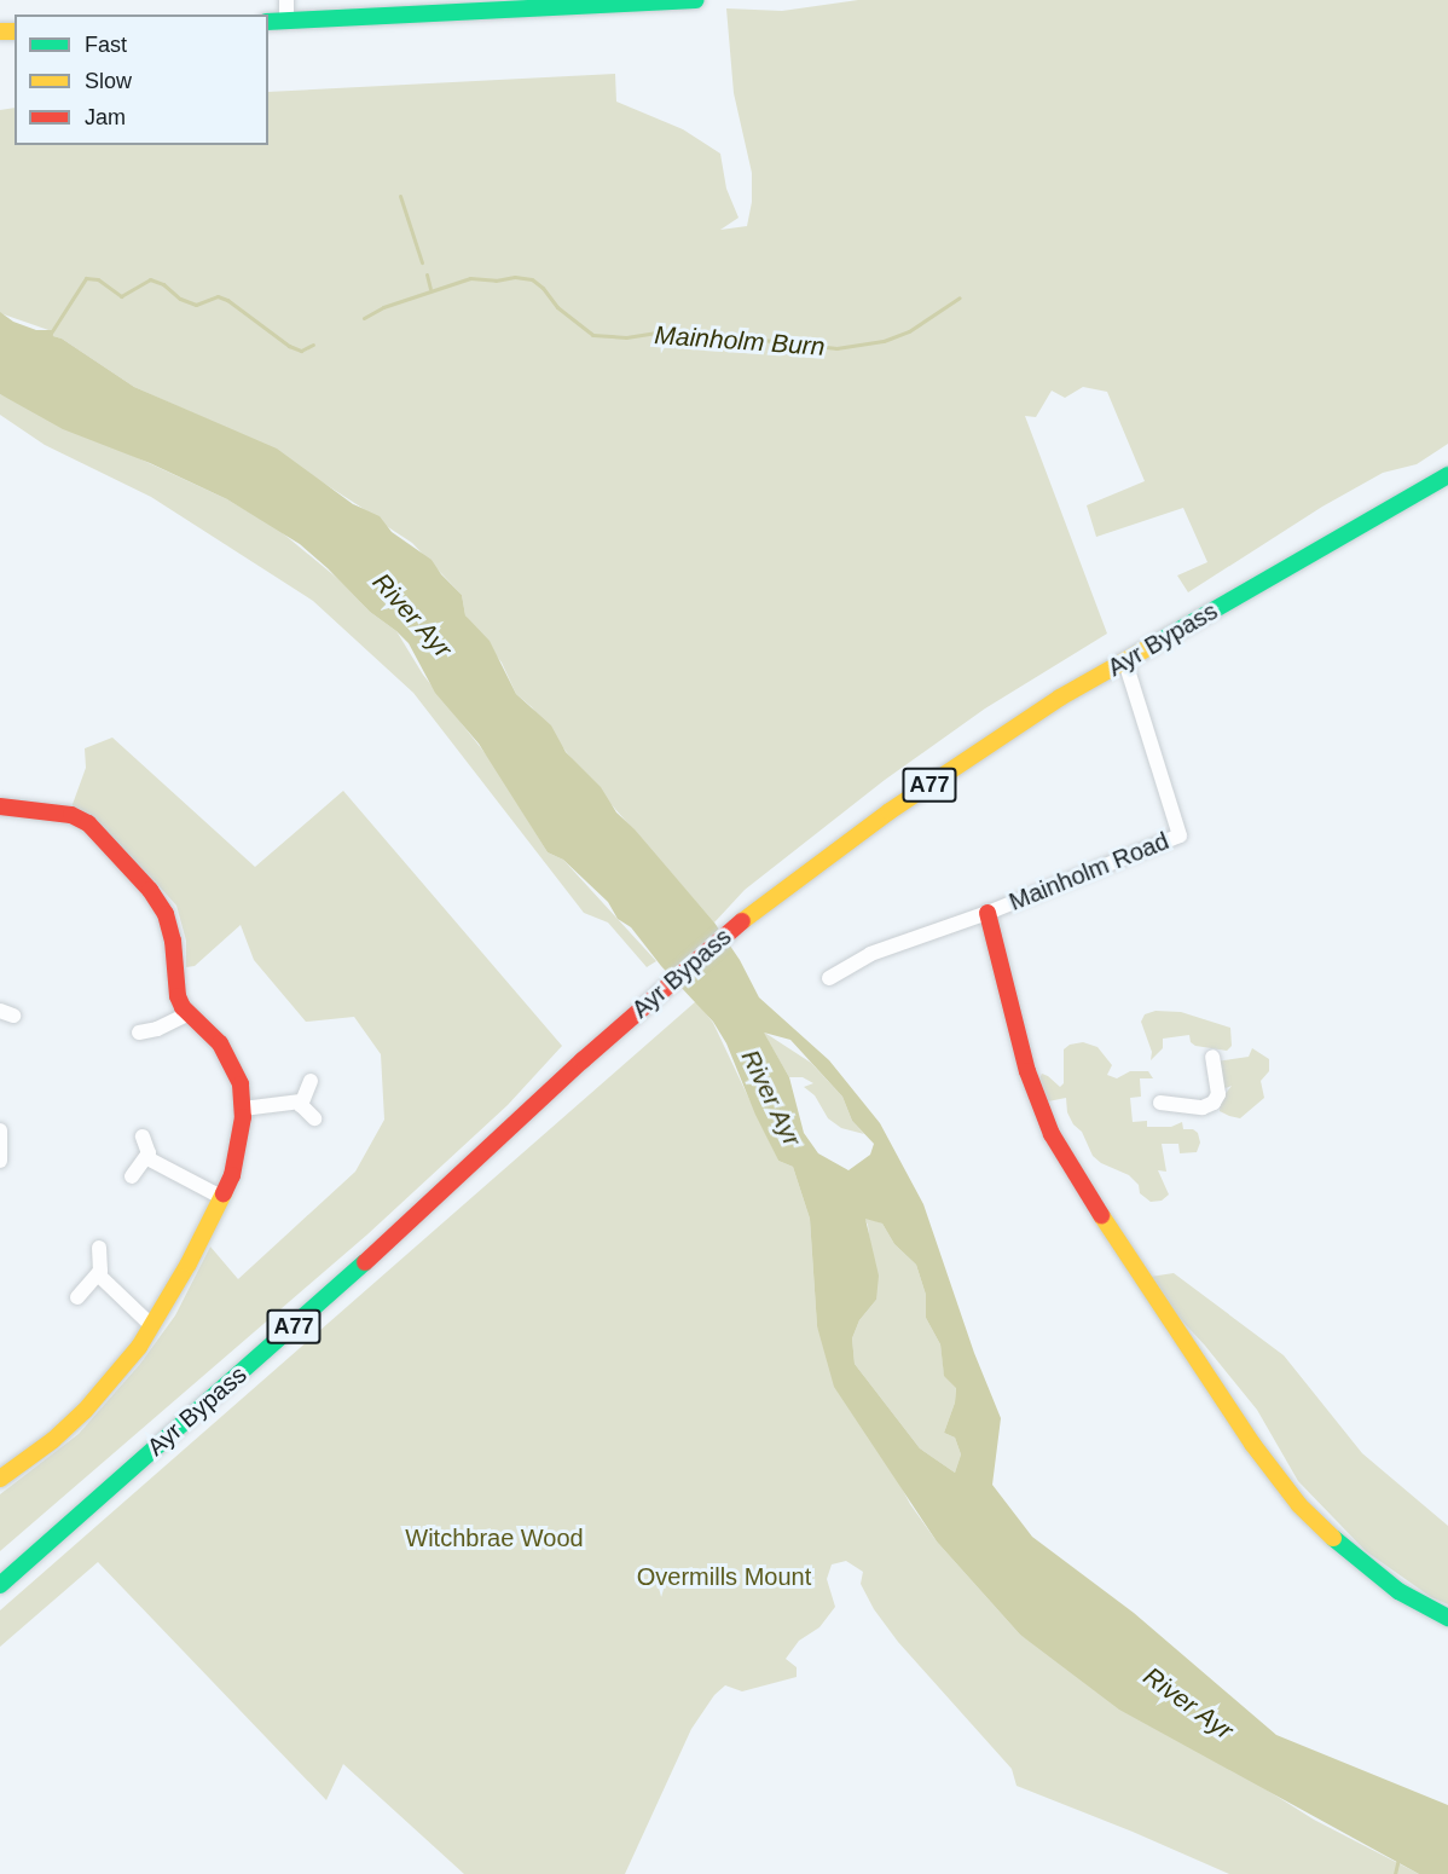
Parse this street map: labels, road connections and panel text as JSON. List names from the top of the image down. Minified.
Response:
{"streets":{"main road":["Ayr Bypass","A77"],"street":["Mainholm Road"]},"crossings":[["Ayr Bypass","Mainholm Road"]],"water":["Mainholm Burn","River Ayr"],"parks":["Witchbrae Wood","Overmills Mount"],"legend":["Fast","Slow","Jam"]}
